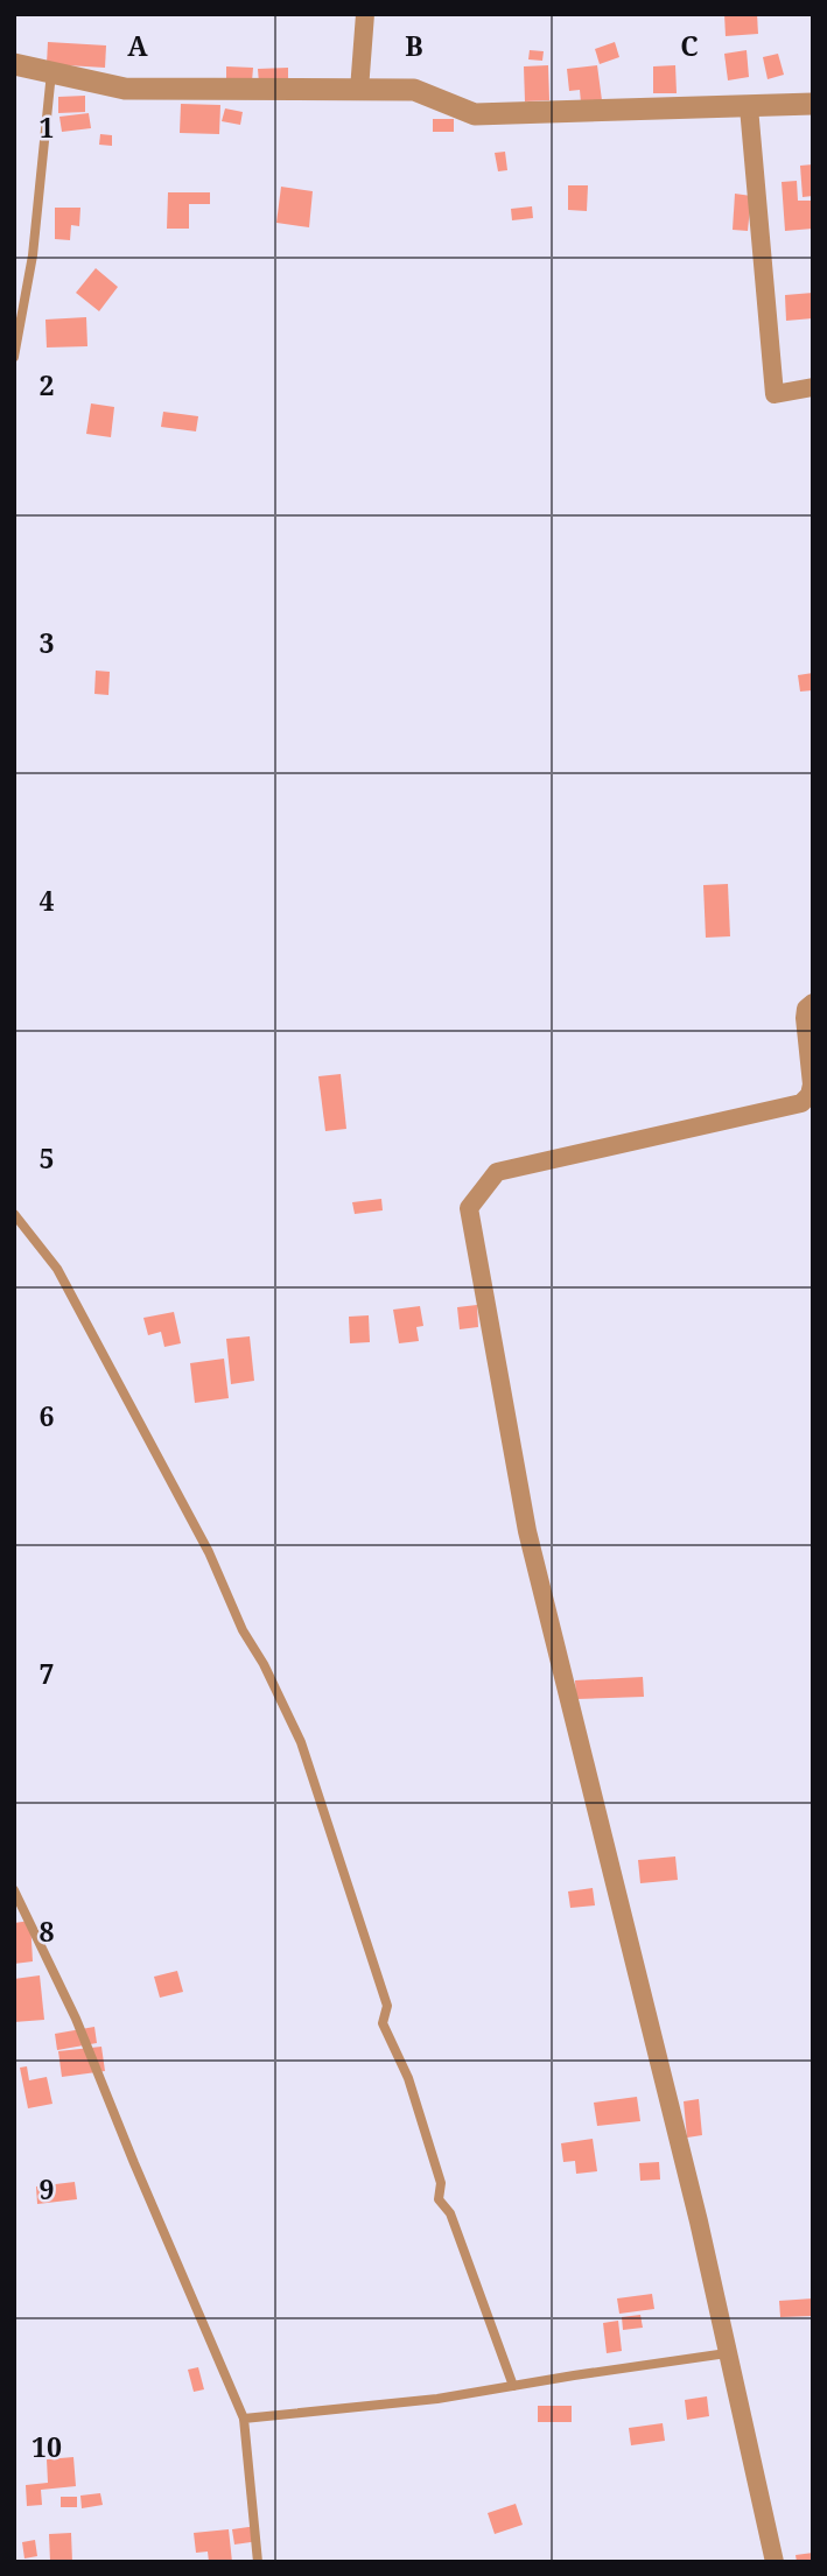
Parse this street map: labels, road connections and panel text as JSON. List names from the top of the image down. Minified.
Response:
{"grid":{"columns":["A","B","C"],"rows":["1","2","3","4","5","6","7","8","9","10"]}}
